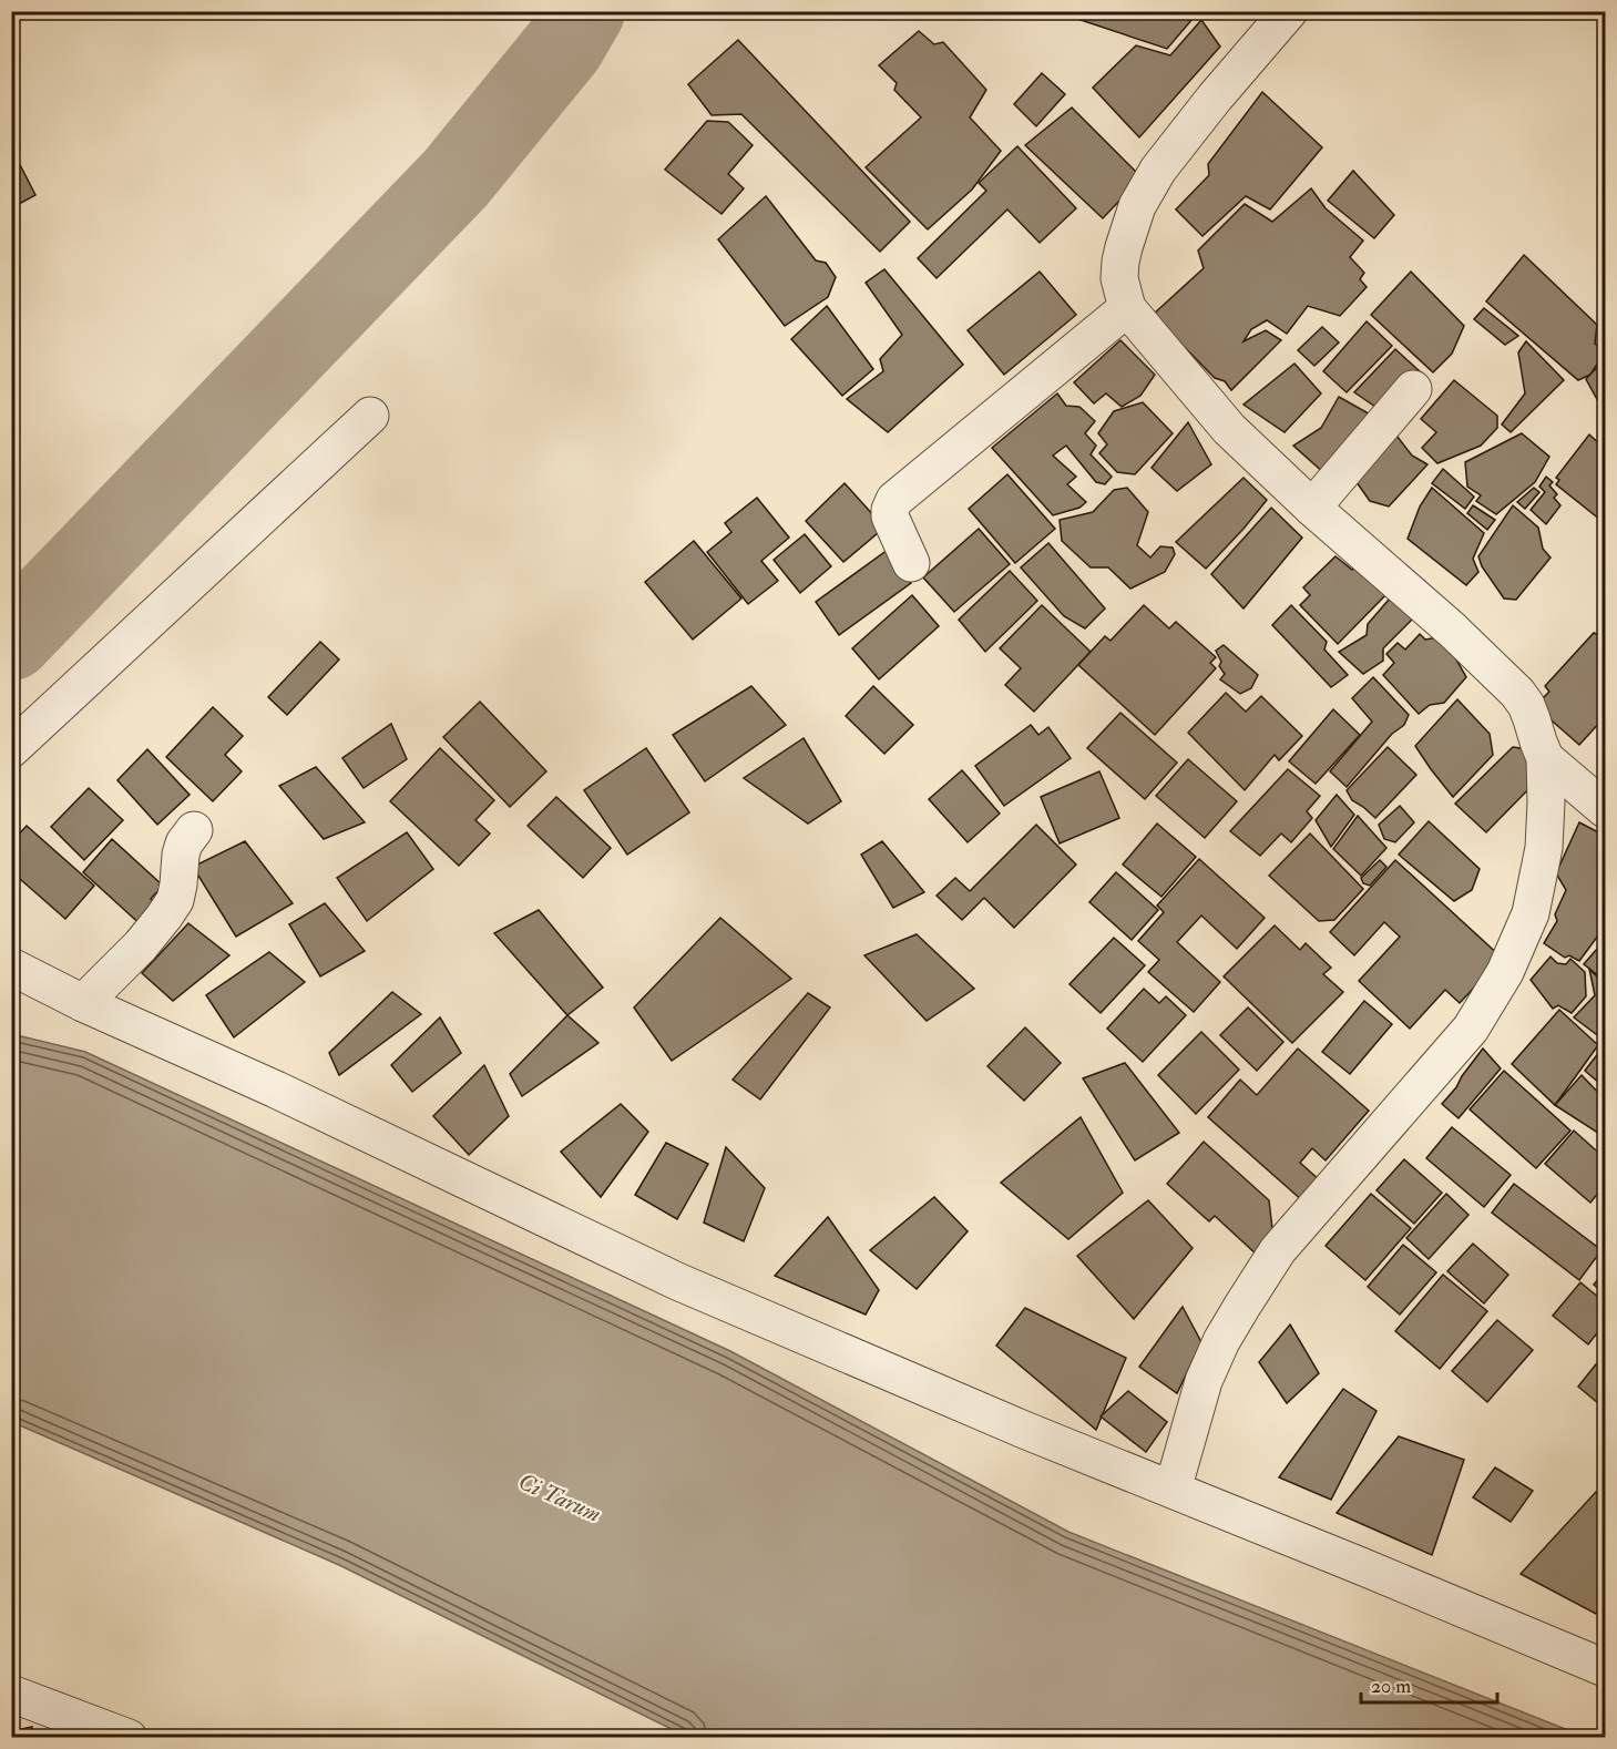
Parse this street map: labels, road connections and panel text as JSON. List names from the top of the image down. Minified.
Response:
{"water":["Ci Tarum"],"scale_bar":"20 m"}
